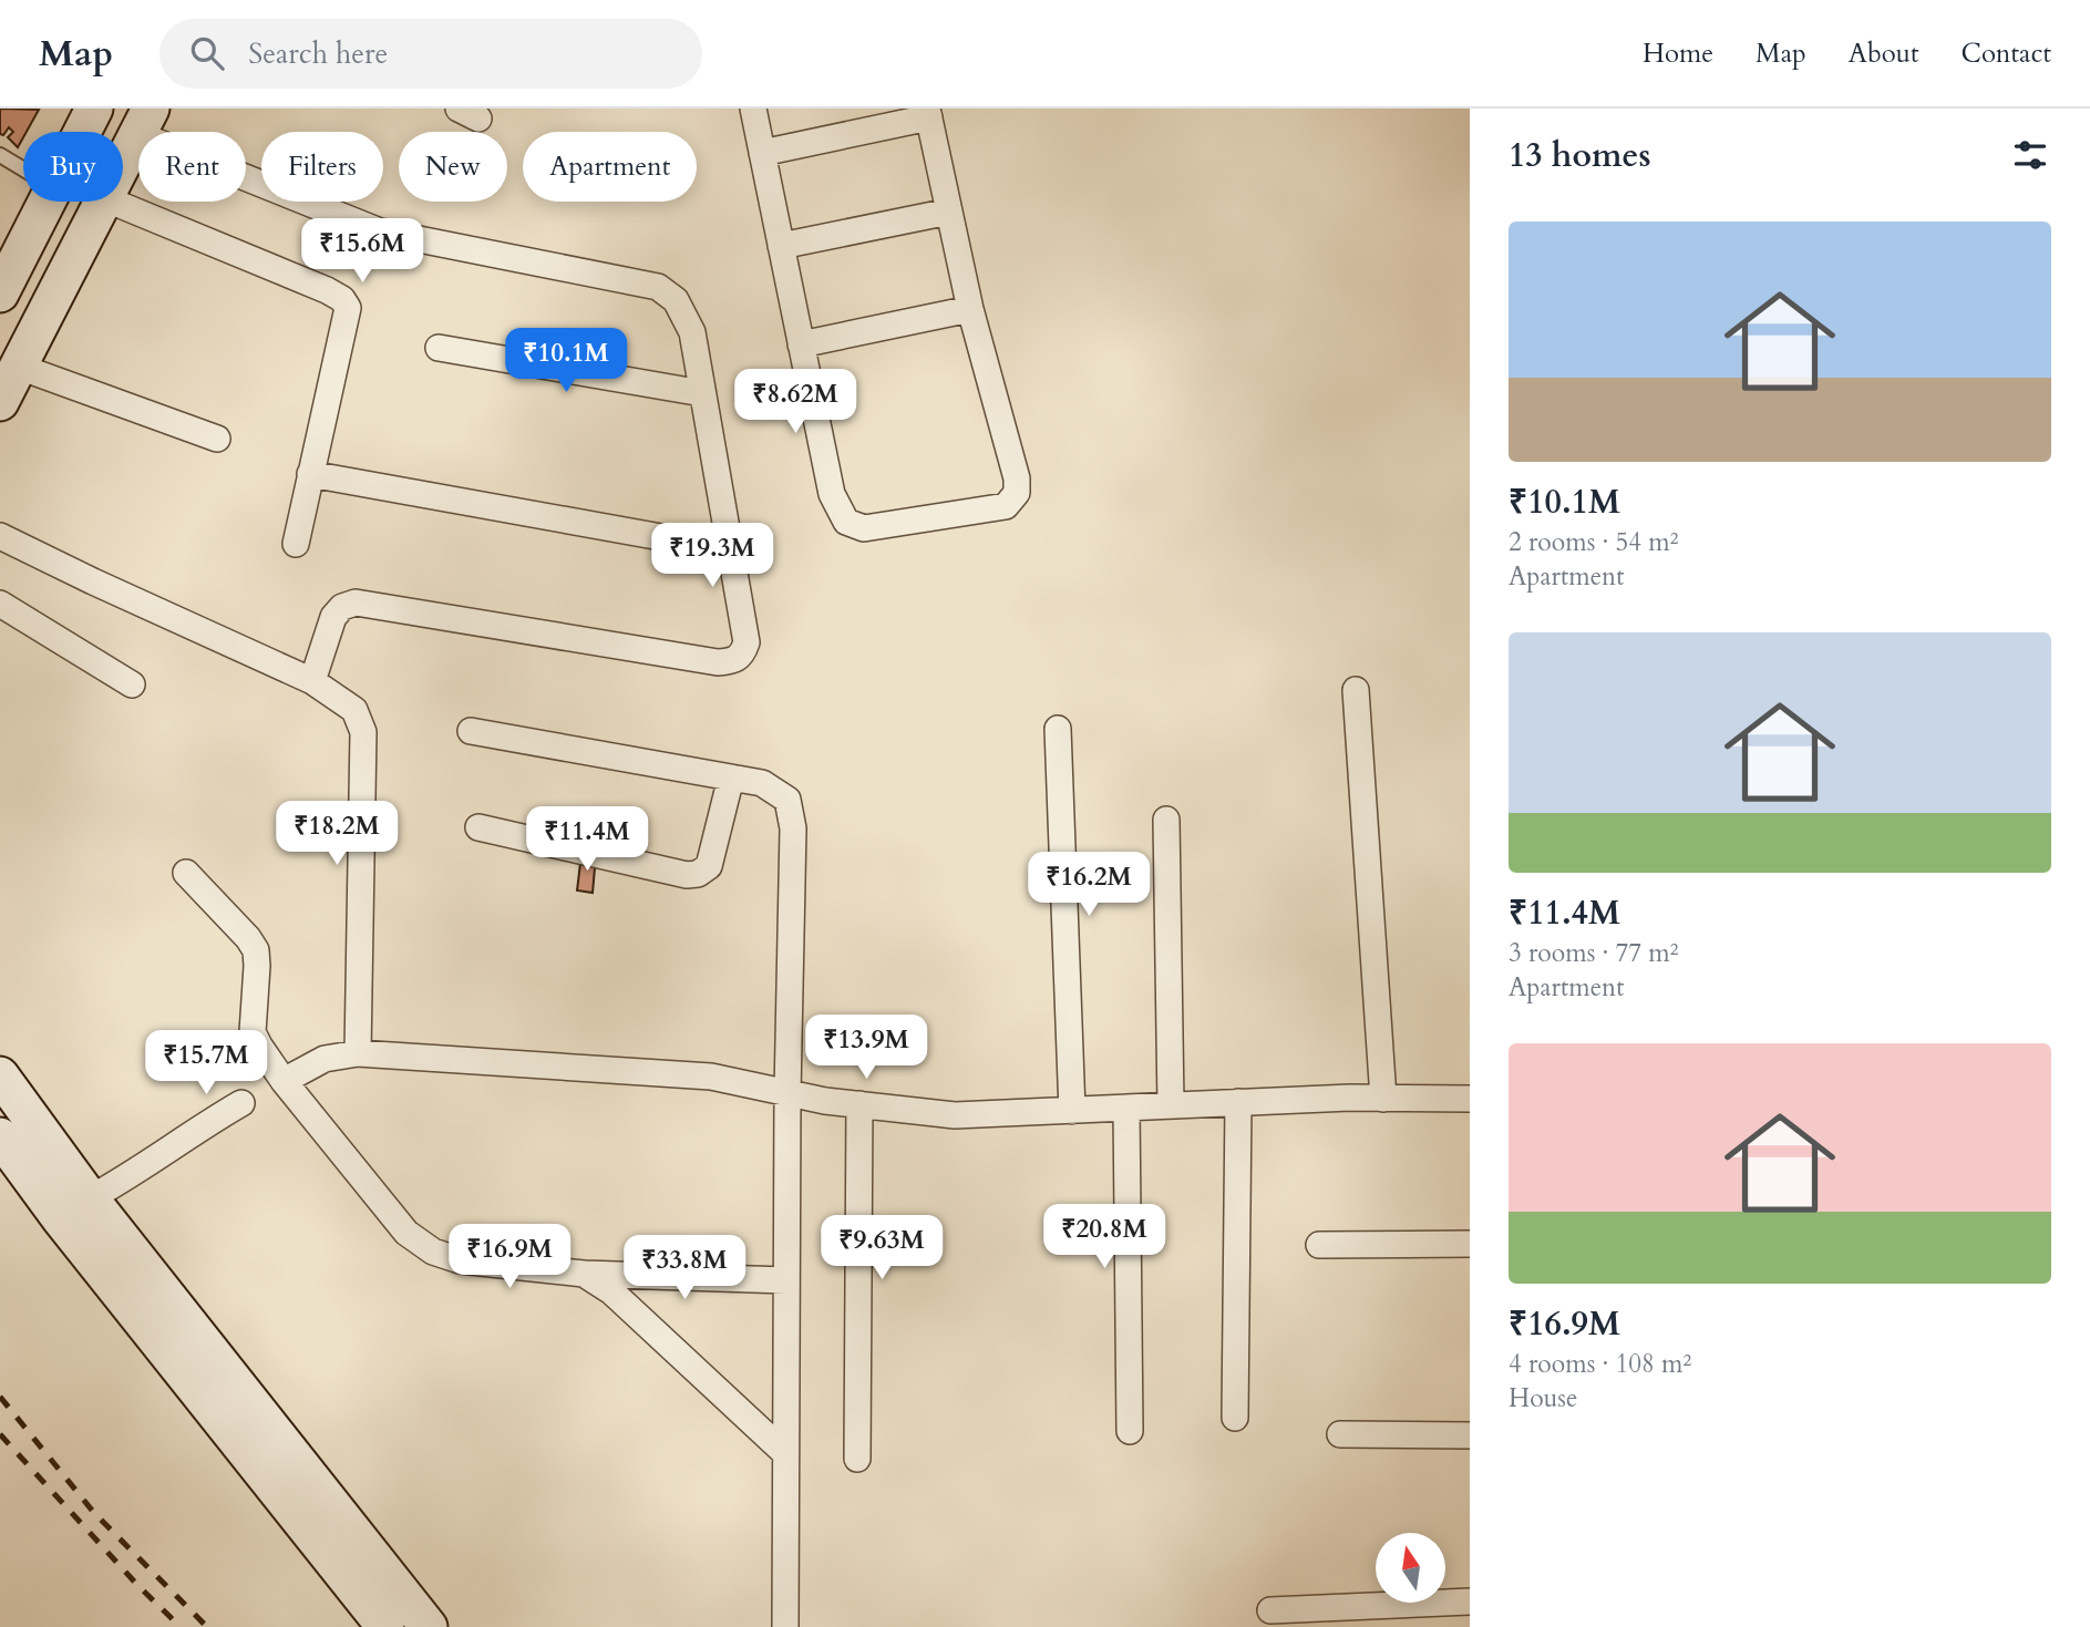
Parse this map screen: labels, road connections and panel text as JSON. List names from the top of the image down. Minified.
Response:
{"north":"top","page":{"header":"Map","search":"Search here","nav":["Home","Map","About","Contact"],"heading":"13 homes","chip":["Buy","Rent","Filters","New","Apartment"],"list":[{"name":"₹10.1M","note":"2 rooms · 54 m² · Apartment"},{"name":"₹11.4M","note":"3 rooms · 77 m² · Apartment"},{"name":"₹16.9M","note":"4 rooms · 108 m² · House"}],"price":["₹15.6M","₹10.1M","₹8.62M","₹19.3M","₹18.2M","₹11.4M","₹16.2M","₹13.9M","₹15.7M","₹20.8M","₹9.63M","₹16.9M","₹33.8M"]}}
